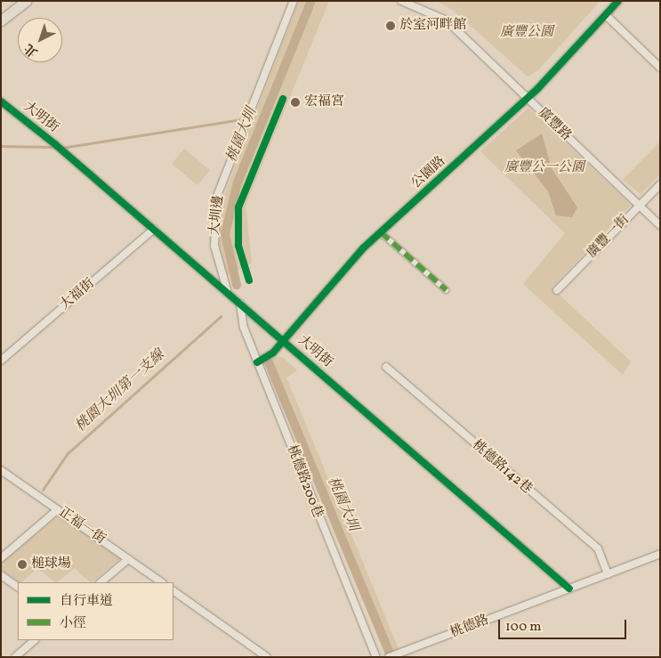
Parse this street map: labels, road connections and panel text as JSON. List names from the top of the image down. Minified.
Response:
{"streets":{"street":["大明街","廣豐路","公園路","大圳邊","廣豐一街","大福街","桃德路142巷","桃德路200巷","正福一街","桃德路"]},"crossings":[["大明街","公園路"],["大明街","大圳邊"],["大明街","大福街"],["大明街","桃德路200巷"],["大明街","桃德路"],["廣豐路","公園路"],["廣豐路","廣豐一街"],["公園路","桃德路200巷"],["大圳邊","桃德路200巷"],["桃德路142巷","桃德路"]],"water":["桃園大圳","桃園大圳第一支線"],"parks":["廣豐公園","廣豐公一公園"],"places":["於室河畔館","宏福宮","槌球場"],"legend":["自行車道","小徑"],"scale_bar":"100 m","north":"bottom left"}
